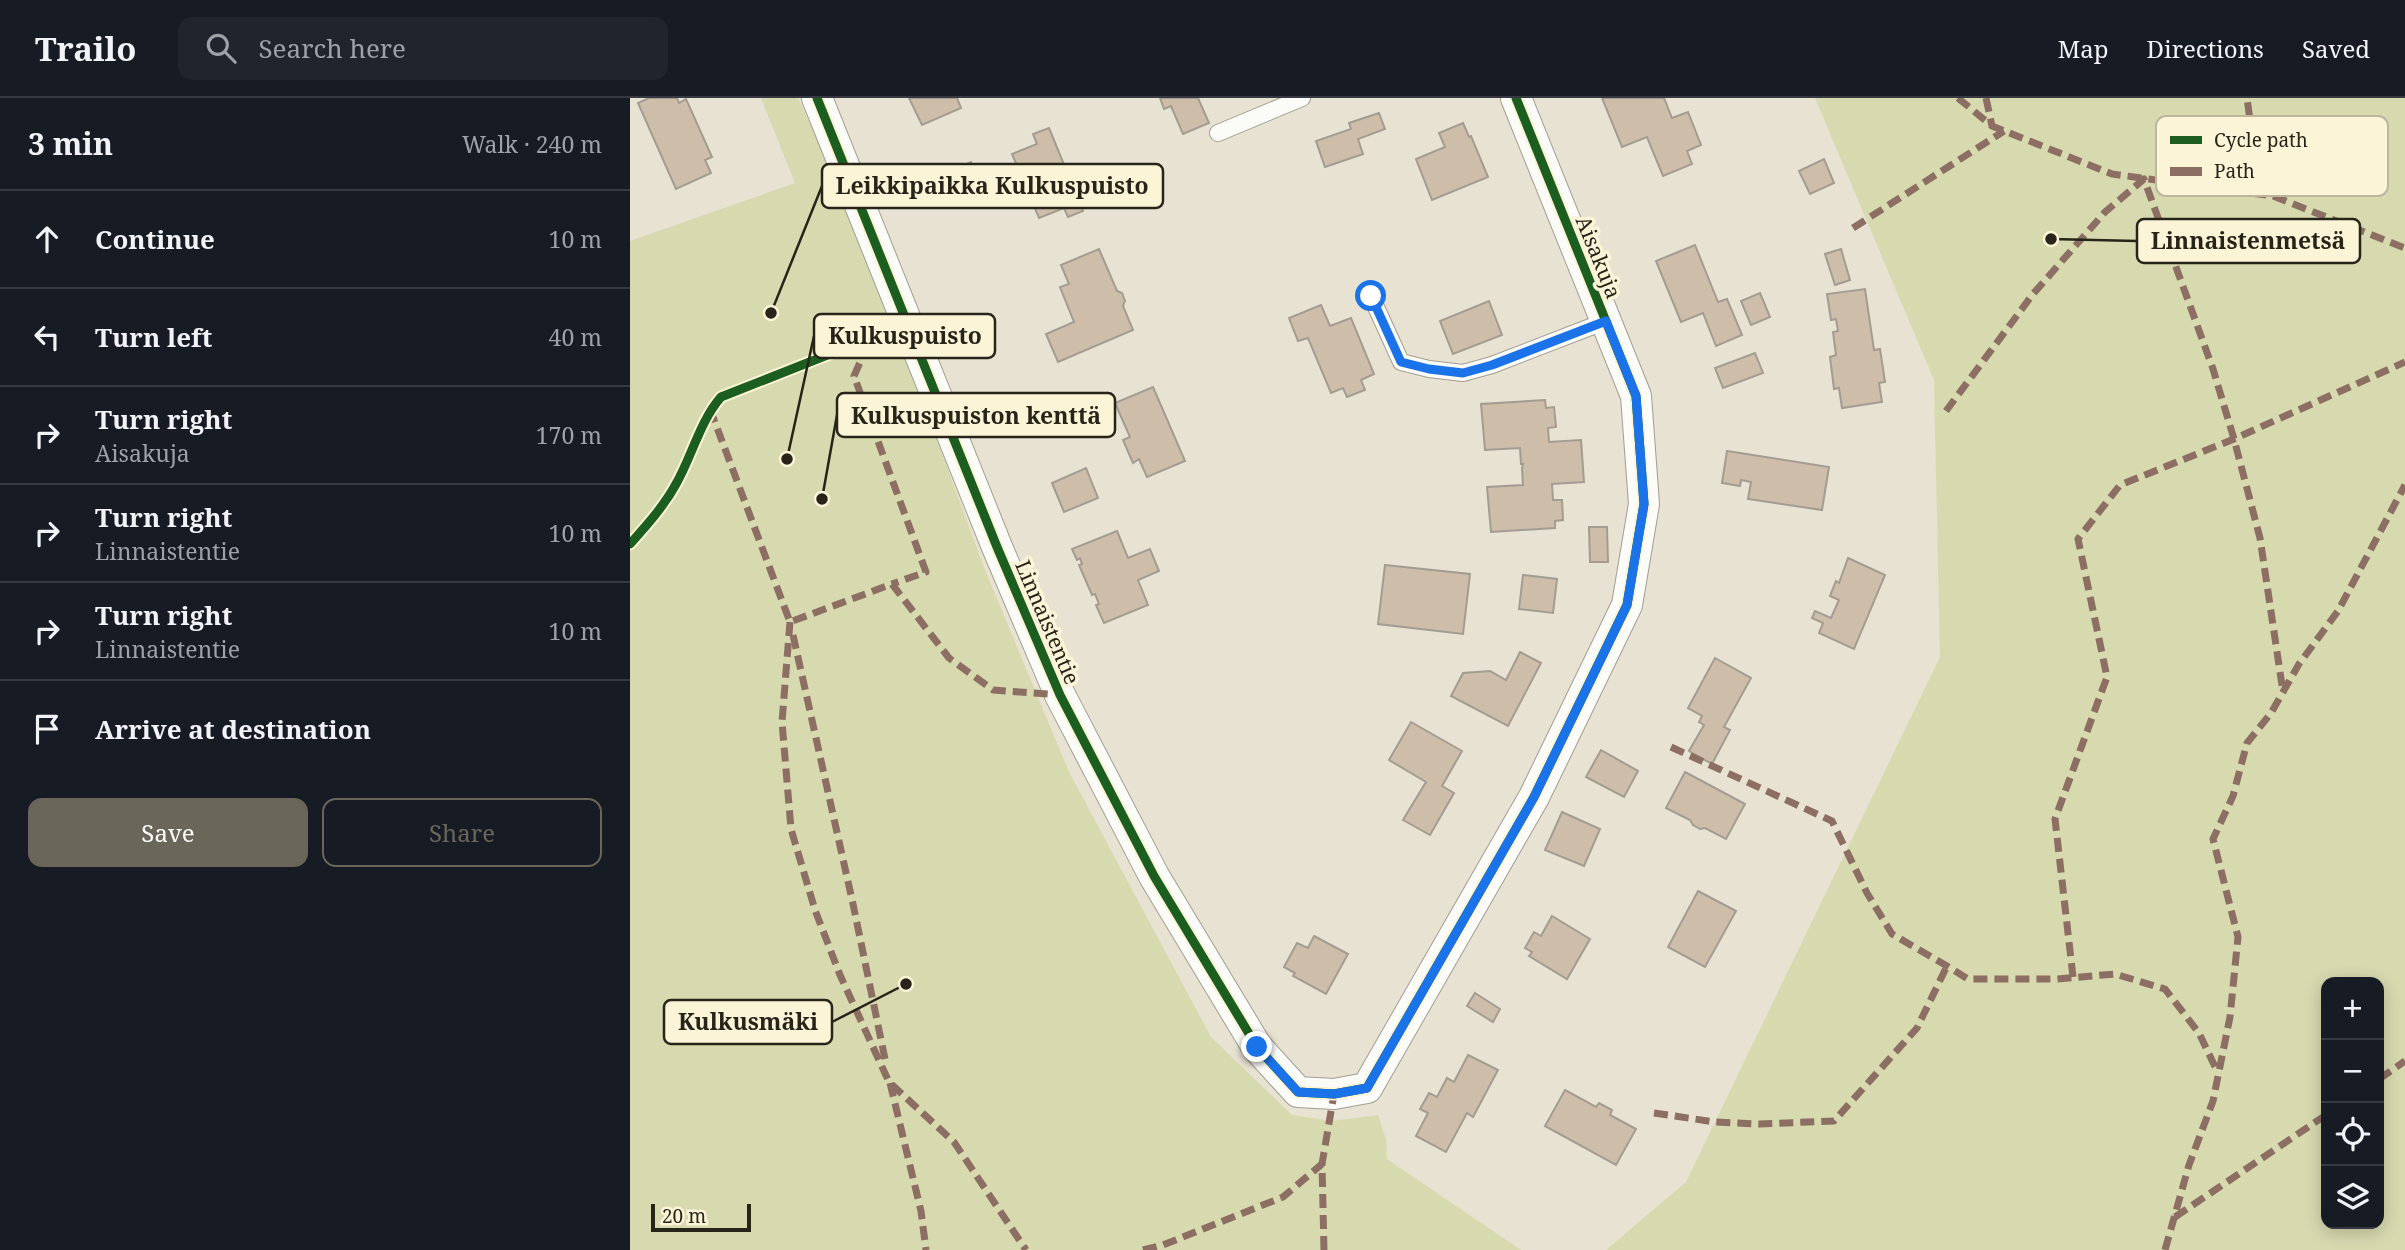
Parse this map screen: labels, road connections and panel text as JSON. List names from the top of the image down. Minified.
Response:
{"streets":{"street":["Aisakuja","Linnaistentie"]},"crossings":[["Aisakuja","Linnaistentie"]],"places":["Linnaistenmetsä","Leikkipaikka Kulkuspuisto","Kulkuspuisto","Kulkuspuiston kenttä","Kulkusmäki"],"legend":["Cycle path","Path"],"scale_bar":"20 m","page":{"header":"Trailo","search":"Search here","nav":["Map","Directions","Saved"],"heading":["3 min","Walk · 240 m"],"list":[["Continue","10 m"],["Turn left","40 m"],["Turn right","Aisakuja","170 m"],["Turn right","Linnaistentie","10 m"],["Turn right","Linnaistentie","10 m"],"Arrive at destination"],"buttons":["Save","Share"],"map_buttons":["+","−"],"scale":"20 m"}}
